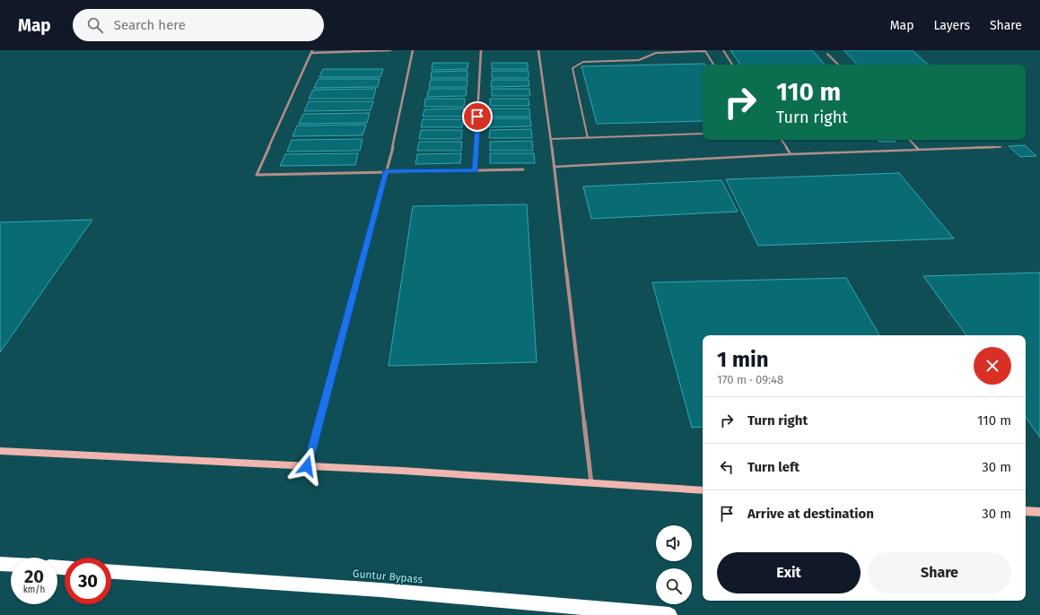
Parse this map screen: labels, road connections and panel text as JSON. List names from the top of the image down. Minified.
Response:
{"streets":{"highway":["Guntur Bypass"]},"page":{"header":"Map","search":"Search here","nav":["Map","Layers","Share"],"turn":["110 m","Turn right"],"heading":["1 min","170 m · 09:48"],"list":[{"name":"Turn right","value":"110 m"},{"name":"Turn left","value":"30 m"},{"name":"Arrive at destination","value":"30 m"}],"buttons":["Exit","Share"],"speed":"20 km/h","limit":"30"}}
